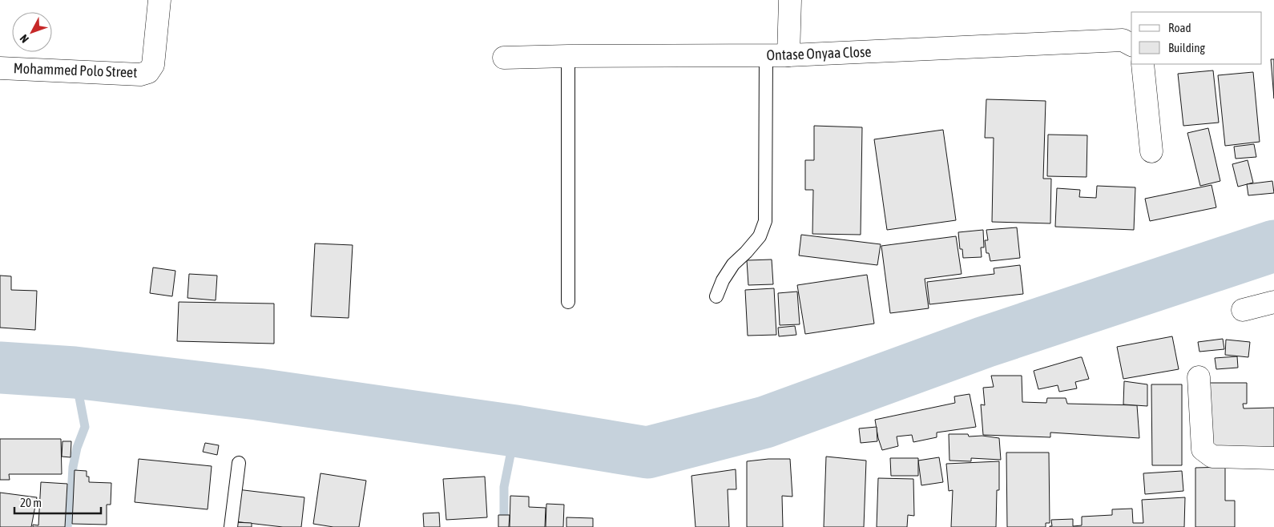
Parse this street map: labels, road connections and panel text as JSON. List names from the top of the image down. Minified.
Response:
{"streets":{"street":["Ontase Onyaa Close","Mohammed Polo Street"]},"legend":["Road","Building"],"scale_bar":"20 m","north":"bottom left"}
